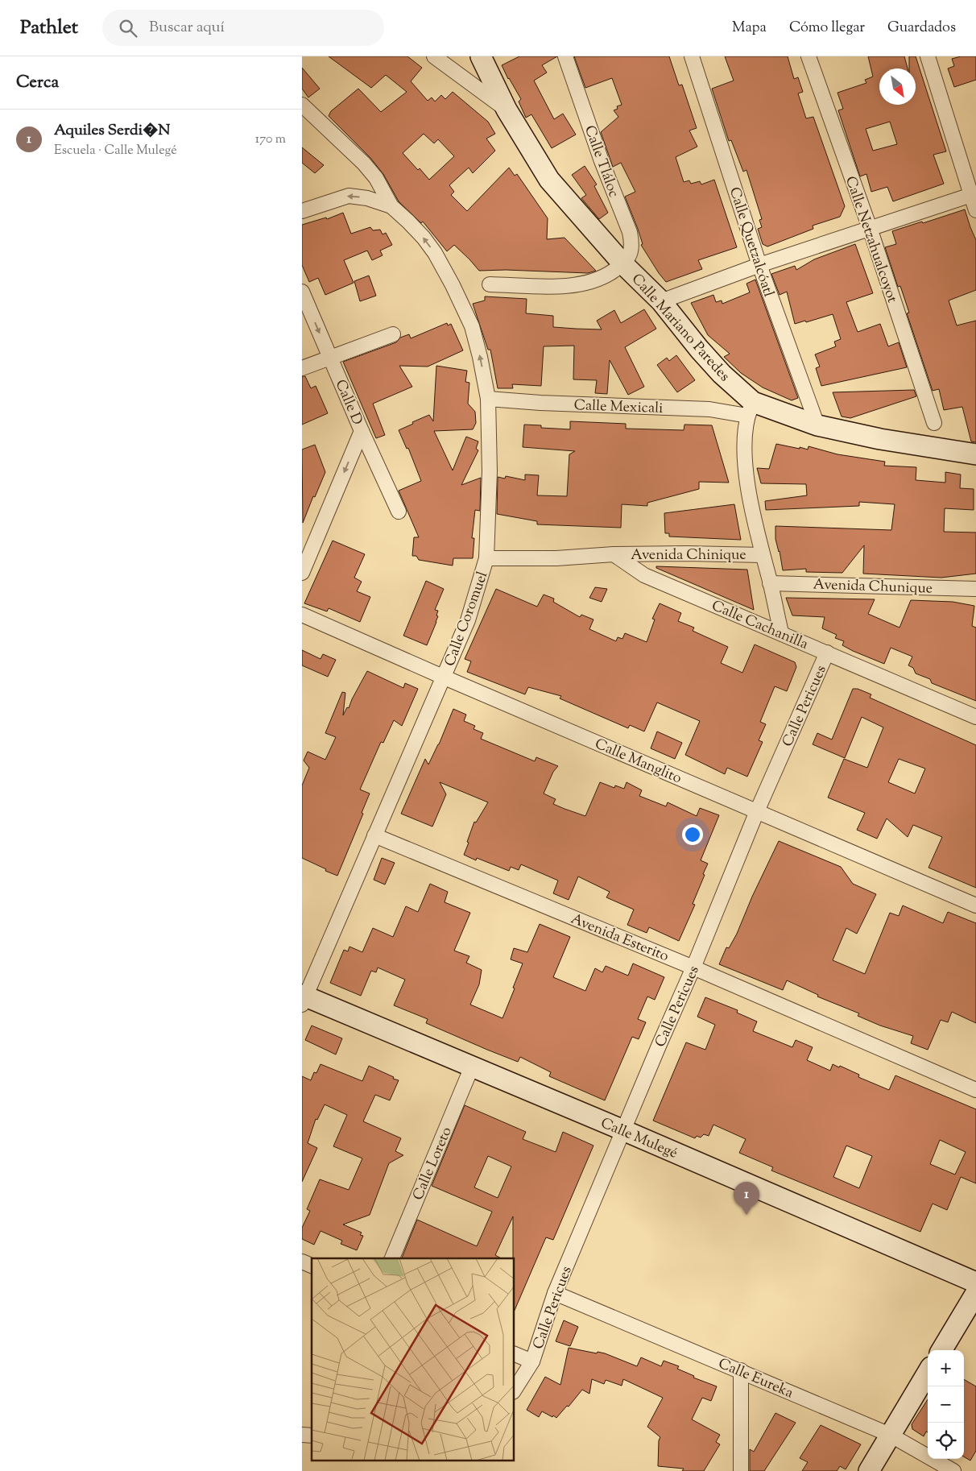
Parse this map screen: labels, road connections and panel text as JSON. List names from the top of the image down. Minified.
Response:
{"streets":{"street":["Calle Tláloc","Calle Netzahualcoyot","Calle Quetzalcóatl","Calle Mariano Paredes","Calle D","Calle Mexicali","Avenida Chinique","Avenida Chunique","Calle Coromuel","Calle Cachanilla","Calle Pericues","Calle Manglito","Avenida Esterito","Calle Mulegé","Calle Loreto","Calle Eureka"]},"crossings":[["Calle Tláloc","Calle Mariano Paredes"],["Calle Mariano Paredes","Calle Mexicali"],["Calle Mexicali","Calle Coromuel"],["Avenida Chinique","Calle Coromuel"],["Avenida Chinique","Calle Cachanilla"],["Calle Coromuel","Calle Manglito"],["Calle Coromuel","Avenida Esterito"],["Calle Coromuel","Calle Mulegé"],["Calle Cachanilla","Calle Pericues"],["Calle Pericues","Calle Manglito"],["Calle Pericues","Avenida Esterito"],["Calle Pericues","Calle Mulegé"],["Calle Pericues","Calle Eureka"],["Calle Mulegé","Calle Loreto"]],"north":"bottom right","page":{"header":"Pathlet","search":"Buscar aquí","nav":["Mapa","Cómo llegar","Guardados"],"heading":"Cerca","list":[{"mark":"1","name":"Aquiles Serdi�N","note":"Escuela · Calle Mulegé","value":"170 m"}],"pins":"1","map_buttons":["+","−"]}}
